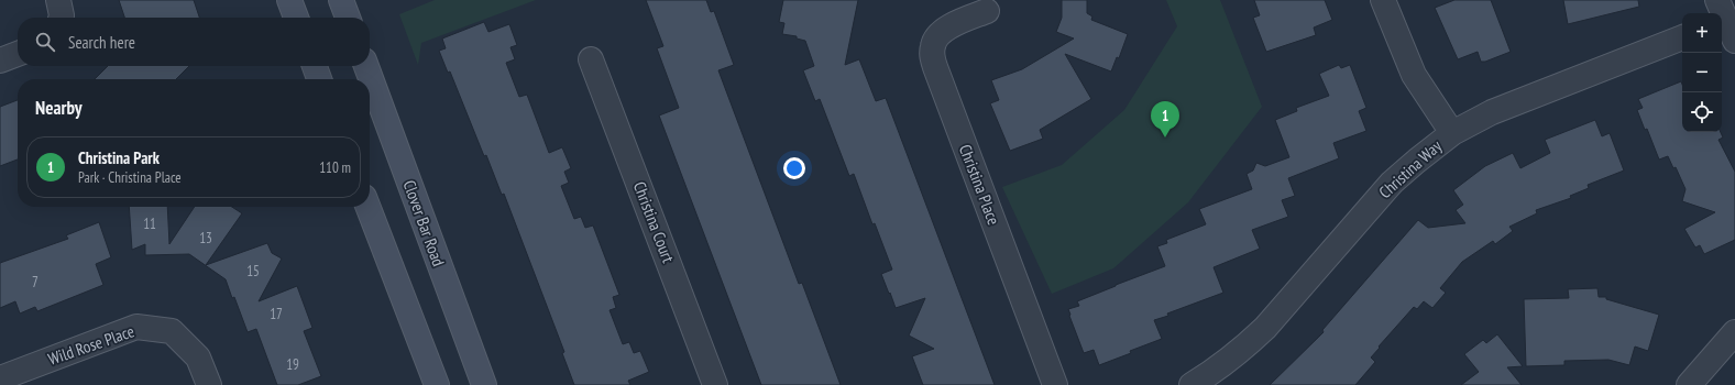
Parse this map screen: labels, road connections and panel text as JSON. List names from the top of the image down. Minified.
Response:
{"streets":{"main road":["Clover Bar Road"],"street":["Christina Way","Christina Place","Christina Court","Wild Rose Place"]},"house_numbers":["11","13","15","7","17","19"],"page":{"map_buttons":["+","−"],"search":"Search here","heading":"Nearby","pins":"1","list":[{"mark":"1","name":"Christina Park","note":"Park · Christina Place","value":"110 m"}]}}
